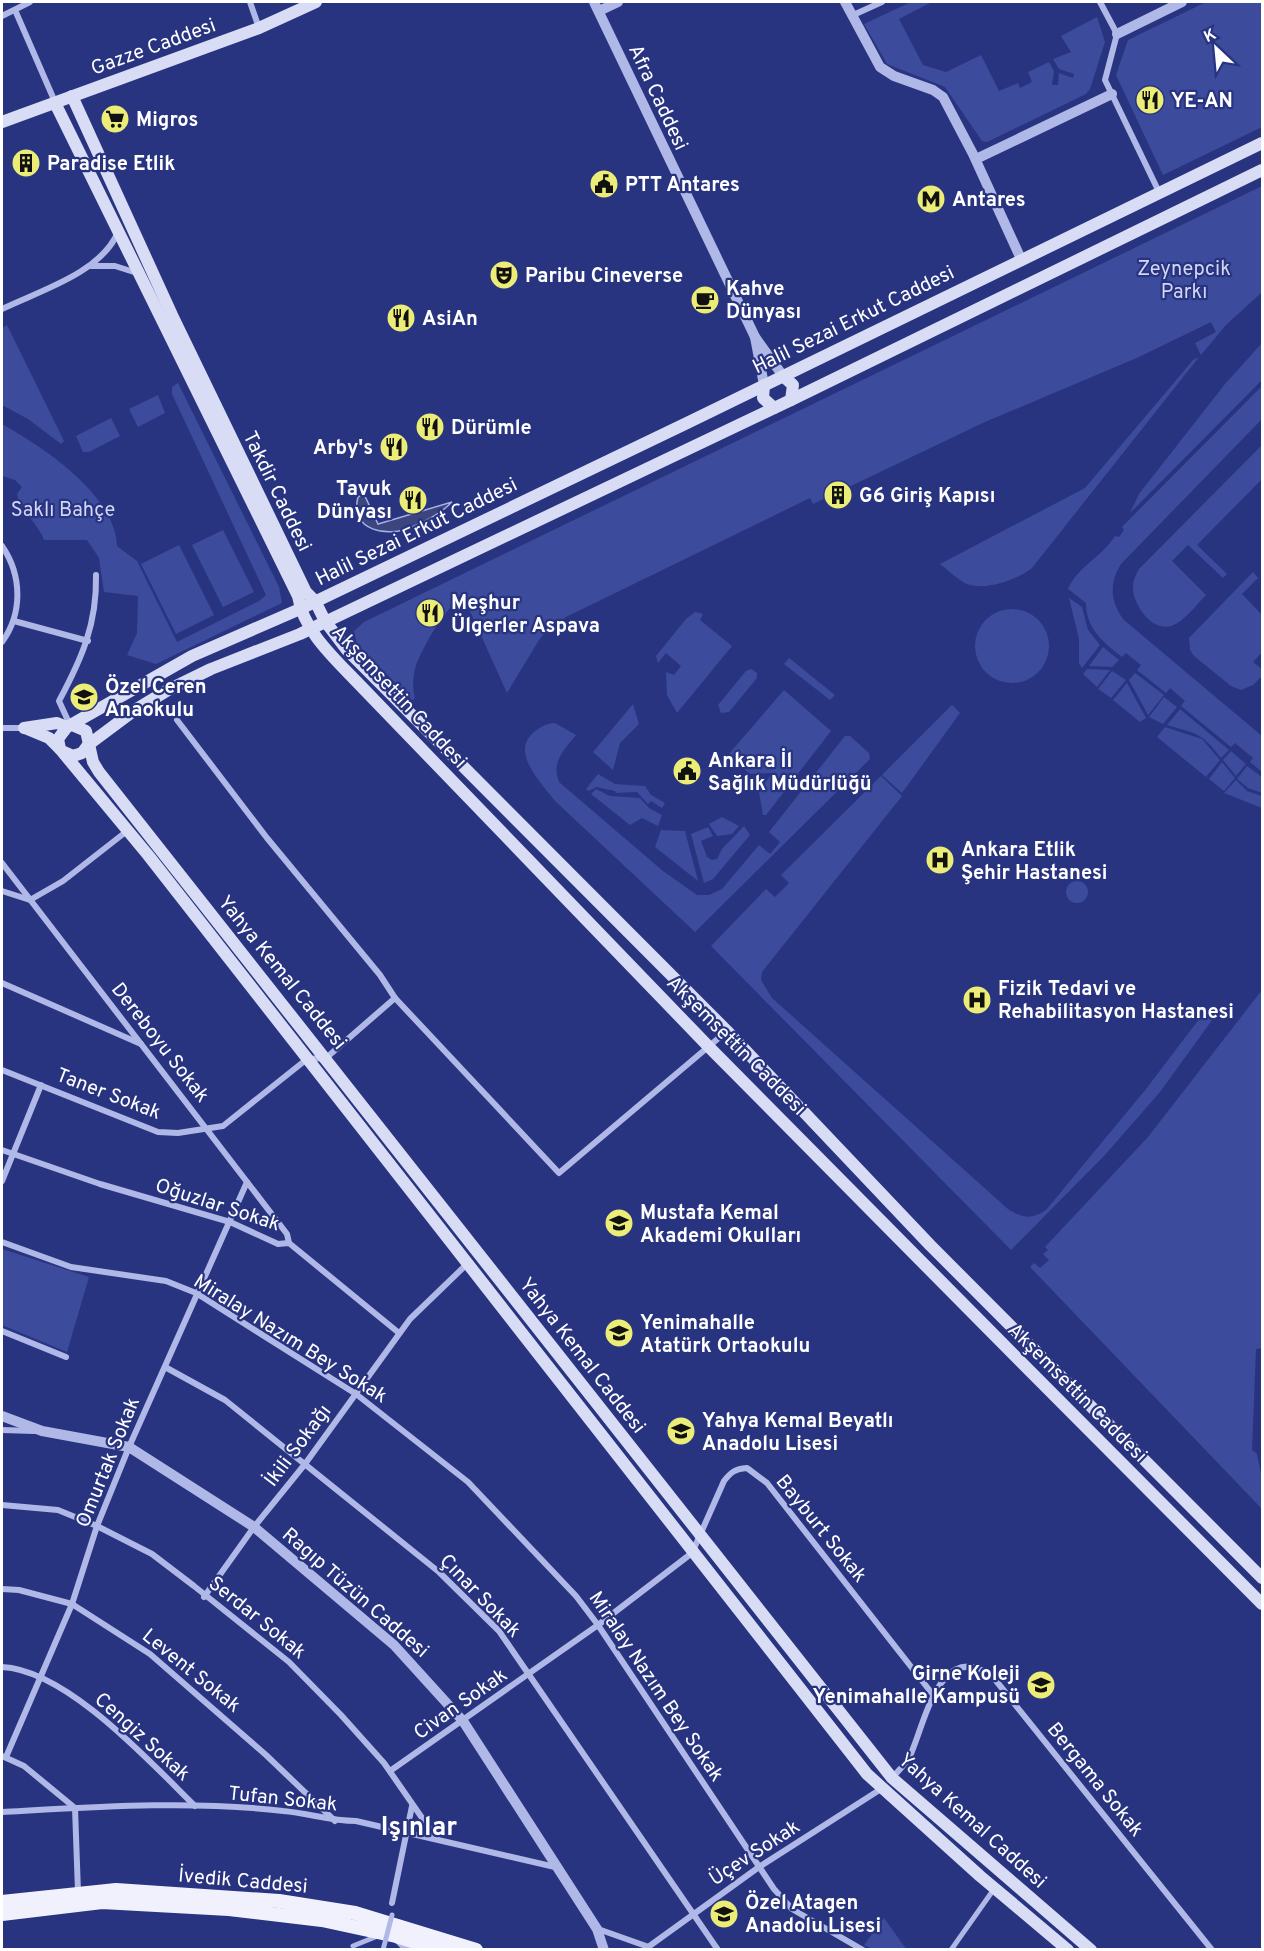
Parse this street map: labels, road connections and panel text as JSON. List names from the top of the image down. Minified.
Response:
{"streets":{"main road":["Gazze Caddesi","Halil Sezai Erkut Caddesi","Takdir Caddesi","Akşemsettin Caddesi","Yahya Kemal Caddesi","İvedik Caddesi"],"street":["Afra Caddesi","Dereboyu Sokak","Taner Sokak","Oğuzlar Sokak","Miralay Nazım Bey Sokak","İkili Sokağı","Omurtak Sokak","Bayburt Sokak","Ragıp Tüzün Caddesi","Çınar Sokak","Serdar Sokak","Levent Sokak","Civan Sokak","Cengiz Sokak","Bergama Sokak","Tufan Sokak","Üçev Sokak"]},"crossings":[["Gazze Caddesi","Takdir Caddesi"],["Afra Caddesi","Halil Sezai Erkut Caddesi"],["Halil Sezai Erkut Caddesi","Takdir Caddesi"],["Halil Sezai Erkut Caddesi","Akşemsettin Caddesi"],["Halil Sezai Erkut Caddesi","Yahya Kemal Caddesi"],["Yahya Kemal Caddesi","Taner Sokak"],["Yahya Kemal Caddesi","İkili Sokağı"],["Yahya Kemal Caddesi","Bayburt Sokak"],["Yahya Kemal Caddesi","Civan Sokak"],["Yahya Kemal Caddesi","Bergama Sokak"],["Yahya Kemal Caddesi","Üçev Sokak"],["Dereboyu Sokak","Taner Sokak"],["Dereboyu Sokak","Oğuzlar Sokak"],["Dereboyu Sokak","Omurtak Sokak"],["Oğuzlar Sokak","İkili Sokağı"],["Oğuzlar Sokak","Omurtak Sokak"],["Miralay Nazım Bey Sokak","İkili Sokağı"],["Miralay Nazım Bey Sokak","Omurtak Sokak"],["Miralay Nazım Bey Sokak","Civan Sokak"],["Miralay Nazım Bey Sokak","Üçev Sokak"],["İkili Sokağı","Ragıp Tüzün Caddesi"],["İkili Sokağı","Çınar Sokak"],["İkili Sokağı","Serdar Sokak"],["Omurtak Sokak","Ragıp Tüzün Caddesi"],["Omurtak Sokak","Çınar Sokak"],["Omurtak Sokak","Serdar Sokak"],["Omurtak Sokak","Levent Sokak"],["Omurtak Sokak","Cengiz Sokak"],["Bayburt Sokak","Civan Sokak"],["Bayburt Sokak","Bergama Sokak"],["Ragıp Tüzün Caddesi","Civan Sokak"],["Ragıp Tüzün Caddesi","Tufan Sokak"],["Ragıp Tüzün Caddesi","Üçev Sokak"],["Çınar Sokak","Civan Sokak"],["Çınar Sokak","Üçev Sokak"],["Serdar Sokak","Civan Sokak"],["Serdar Sokak","Tufan Sokak"],["Levent Sokak","Tufan Sokak"],["Cengiz Sokak","Tufan Sokak"]],"districts":["Işınlar"],"parks":["Zeynepcik Parkı","Saklı Bahçe"],"places":{"restaurant":["YE-AN","AsiAn","Dürümle","Arby's","Tavuk Dünyası","Meşhur Ülgerler Aspava"],"supermarket":["Migros"],"building":["Paradise Etlik","G6 Giriş Kapısı"],"public building":["PTT Antares","Ankara İl Sağlık Müdürlüğü"],"metro station":["Antares"],"theatre":["Paribu Cineverse"],"cafe":["Kahve Dünyası"],"school or university":["Özel Ceren Anaokulu","Mustafa Kemal Akademi Okulları","Yenimahalle Atatürk Ortaokulu","Yahya Kemal Beyatlı Anadolu Lisesi","Girne Koleji Yenimahalle Kampusü","Özel Atagen Anadolu Lisesi"],"hospital":["Ankara Etlik Şehir Hastanesi","Fizik Tedavi ve Rehabilitasyon Hastanesi"]},"north":"top left"}
